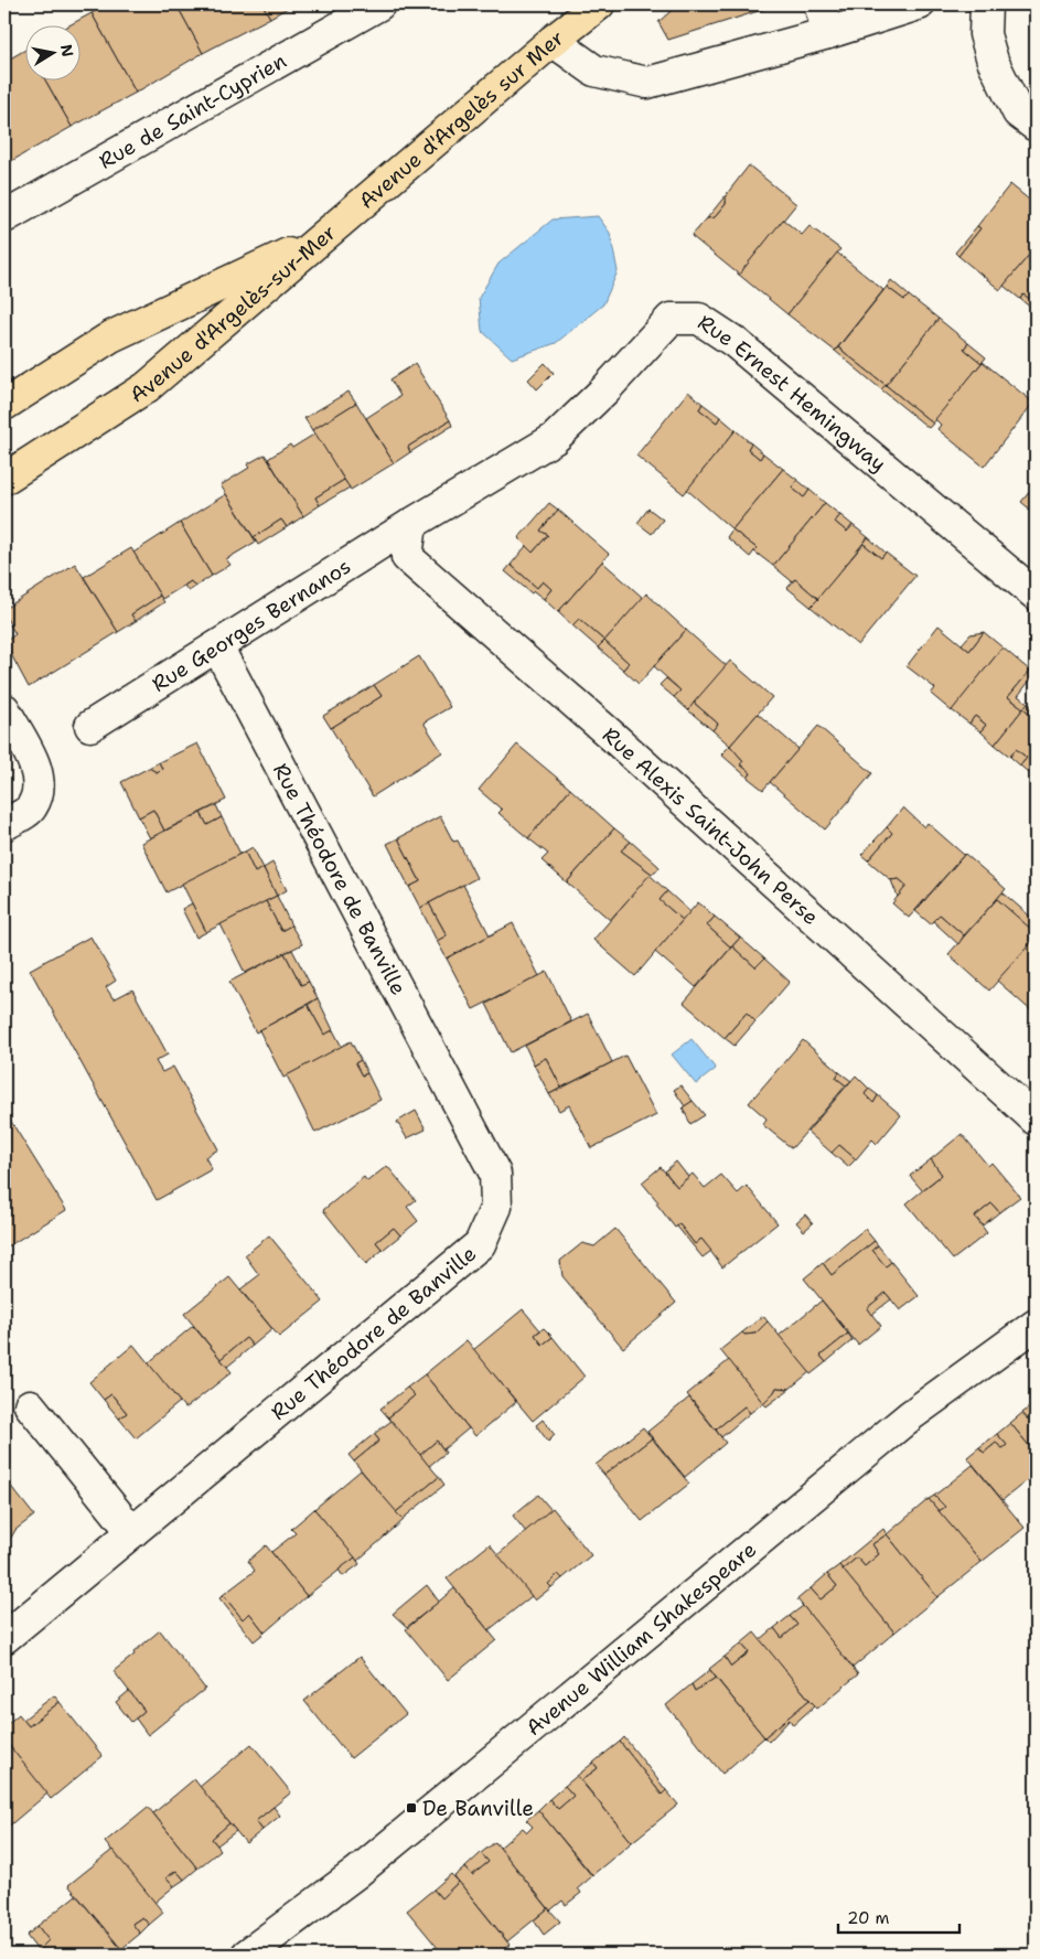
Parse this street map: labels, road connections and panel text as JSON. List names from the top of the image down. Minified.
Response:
{"streets":{"main road":["Avenue d'Argelès sur Mer","Avenue d'Argelès-sur-Mer"],"street":["Rue de Saint-Cyprien","Rue Ernest Hemingway","Rue Georges Bernanos","Rue Alexis Saint-John Perse","Rue Théodore de Banville","Avenue William Shakespeare"]},"crossings":[["Avenue d'Argelès sur Mer","Avenue d'Argelès-sur-Mer"],["Rue Ernest Hemingway","Rue Georges Bernanos"],["Rue Ernest Hemingway","Rue Alexis Saint-John Perse"],["Rue Georges Bernanos","Rue Alexis Saint-John Perse"],["Rue Georges Bernanos","Rue Théodore de Banville"]],"places":{"transit":["De Banville"]},"scale_bar":"20 m","north":"right"}
